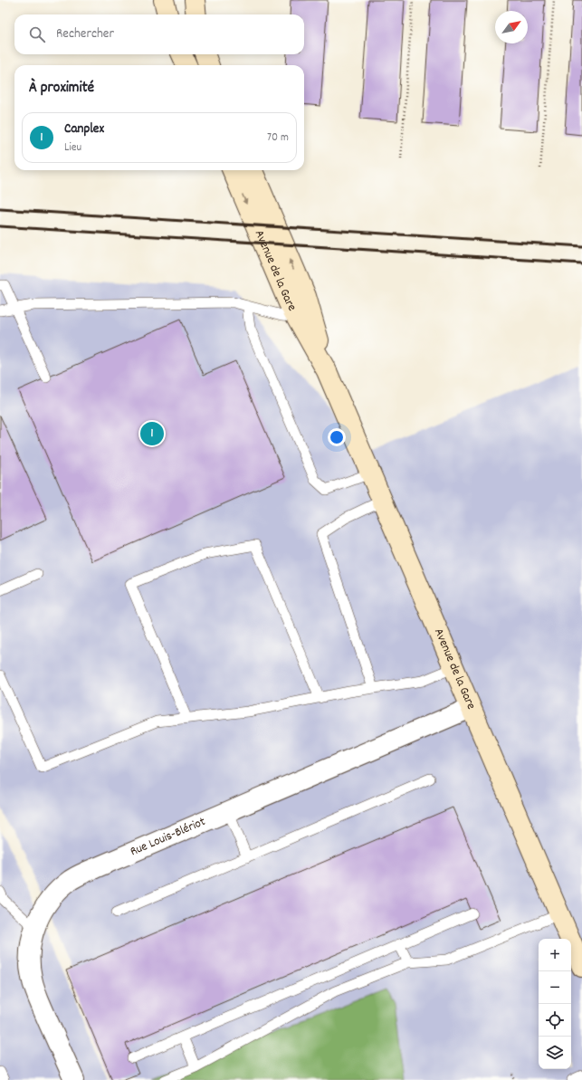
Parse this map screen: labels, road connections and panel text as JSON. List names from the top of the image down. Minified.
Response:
{"streets":{"street":["Avenue de la Gare","Rue Louis-Blériot"]},"crossings":[["Avenue de la Gare","Rue Louis-Blériot"]],"north":"top right","page":{"search":"Rechercher","heading":"À proximité","list":[{"mark":"1","name":"Canplex","note":"Lieu","value":"70 m"}],"pins":"1","map_buttons":["+","−"]}}
